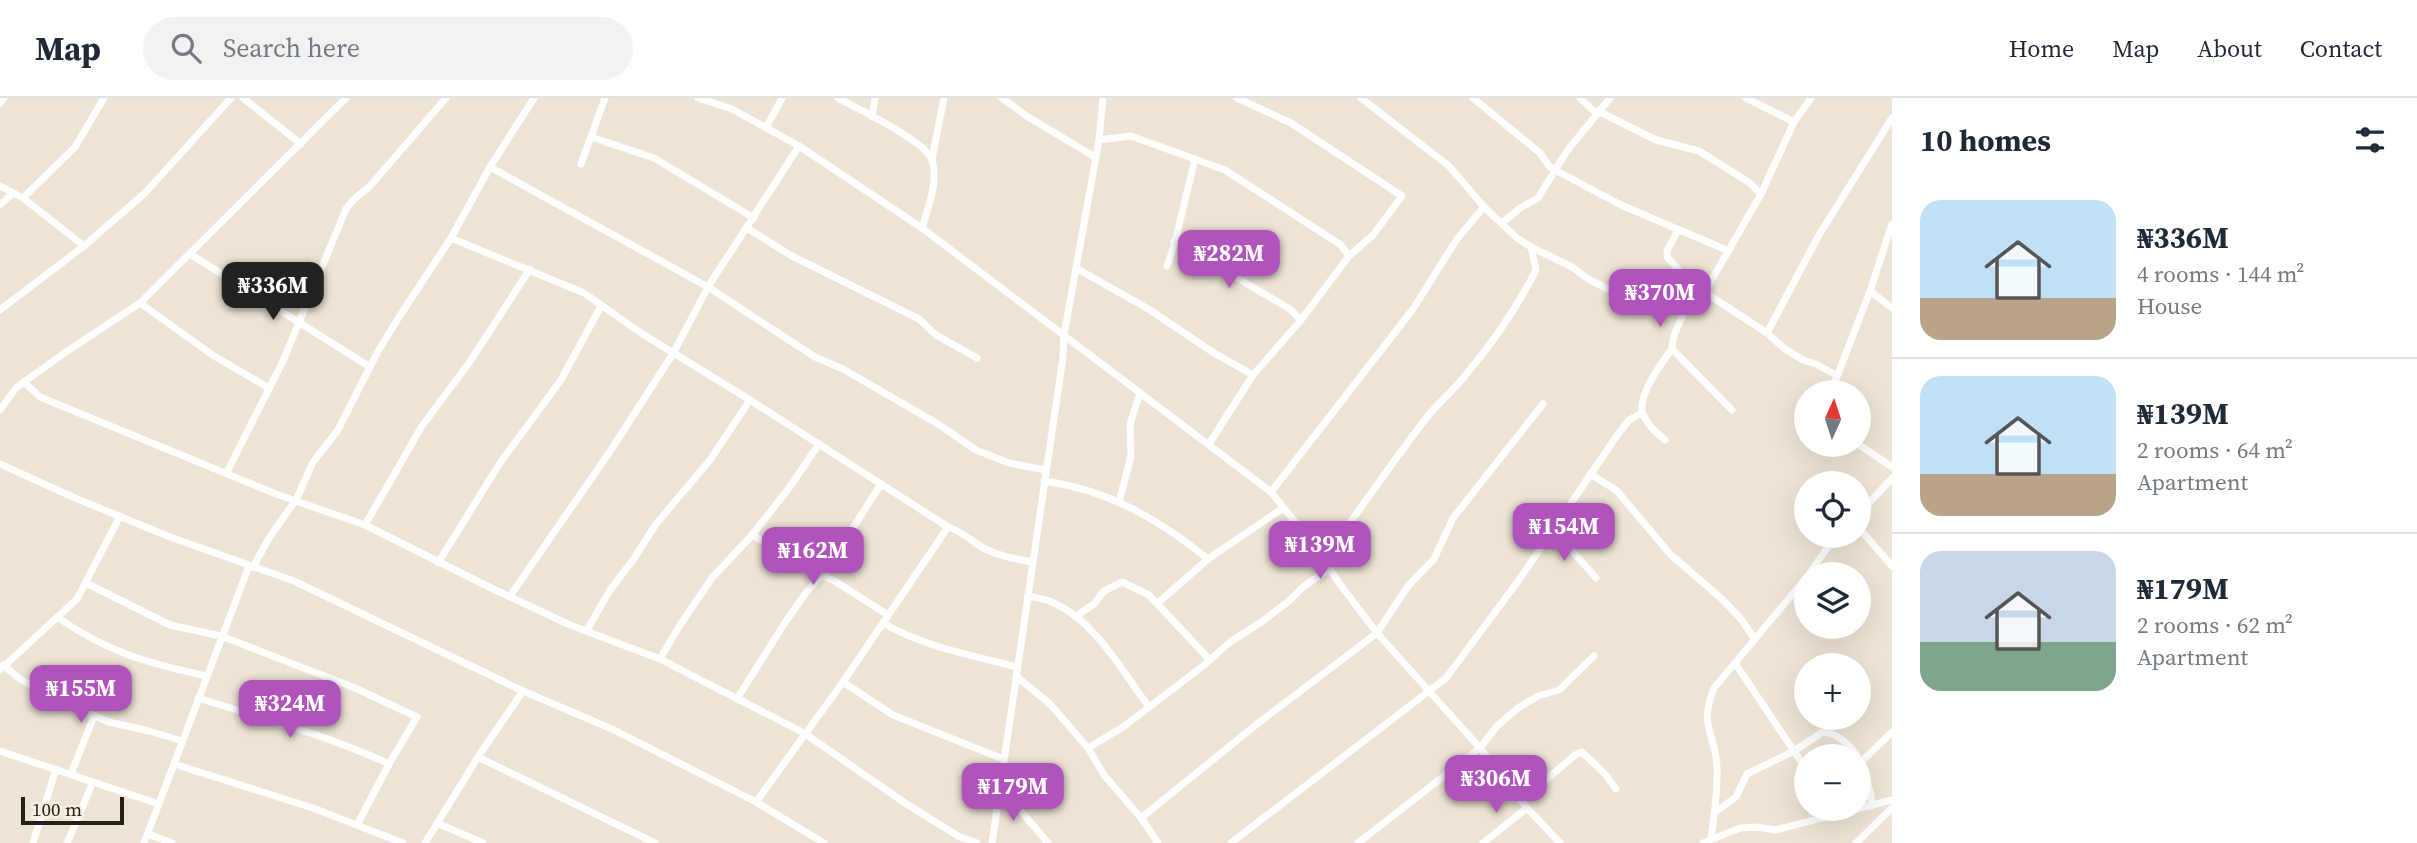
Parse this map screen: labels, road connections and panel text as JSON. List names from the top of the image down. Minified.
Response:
{"scale_bar":"100 m","north":"top","page":{"header":"Map","search":"Search here","nav":["Home","Map","About","Contact"],"heading":"10 homes","list":[{"name":"₦336M","note":"4 rooms · 144 m² · House"},{"name":"₦139M","note":"2 rooms · 64 m² · Apartment"},{"name":"₦179M","note":"2 rooms · 62 m² · Apartment"}],"price":["₦282M","₦336M","₦370M","₦154M","₦139M","₦162M","₦155M","₦324M","₦306M","₦179M"],"map_buttons":["+","−"],"scale":"100 m"}}
